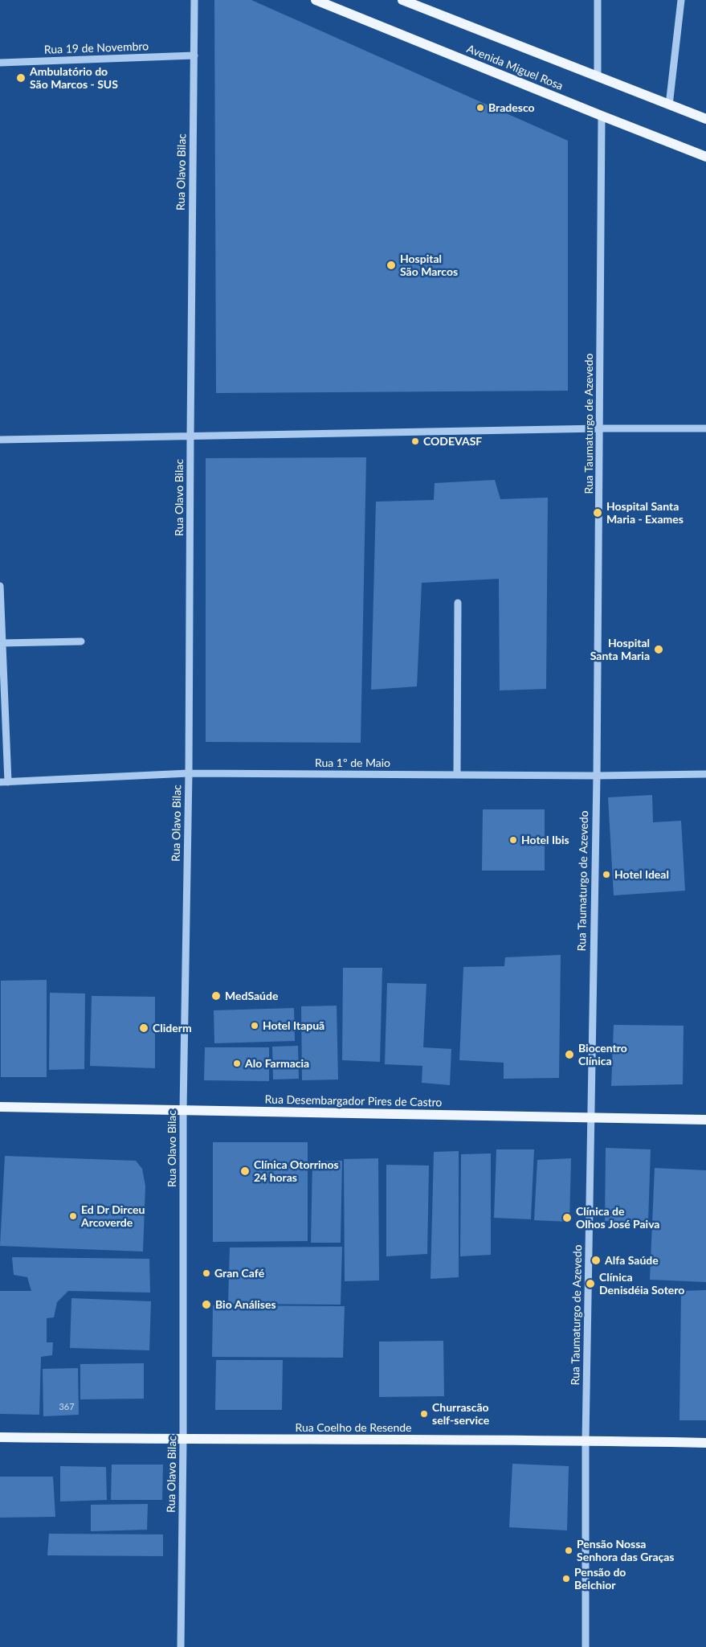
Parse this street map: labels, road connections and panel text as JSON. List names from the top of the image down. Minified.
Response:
{"streets":{"main road":["Avenida Miguel Rosa","Rua Desembargador Pires de Castro","Rua Coelho de Resende"],"street":["Rua 19 de Novembro","Rua Olavo Bilac","Rua Taumaturgo de Azevedo","Rua 1º de Maio"]},"crossings":[["Rua 19 de Novembro","Rua Olavo Bilac"],["Avenida Miguel Rosa","Rua Taumaturgo de Azevedo"],["Rua Olavo Bilac","Rua 1º de Maio"],["Rua Olavo Bilac","Rua Desembargador Pires de Castro"],["Rua Olavo Bilac","Rua Coelho de Resende"],["Rua Taumaturgo de Azevedo","Rua 1º de Maio"],["Rua Taumaturgo de Azevedo","Rua Desembargador Pires de Castro"],["Rua Taumaturgo de Azevedo","Rua Coelho de Resende"]],"places":["Ambulatório do São Marcos - SUS","Bradesco","Hospital São Marcos","CODEVASF","Hospital Santa Maria - Exames","Hospital Santa Maria","Hotel Ibis","Hotel Ideal","MedSaúde","Hotel Itapuã","Cliderm","Biocentro Clínica","Alo Farmacia","Clínica Otorrinos 24 horas","Ed Dr Dirceu Arcoverde","Clínica de Olhos José Paiva","Alfa Saúde","Gran Café","Clínica Denisdéia Sotero","Bio Análises","Churrascão self-service","Pensão Nossa Senhora das Graças","Pensão do Belchior"],"house_numbers":["367"]}
